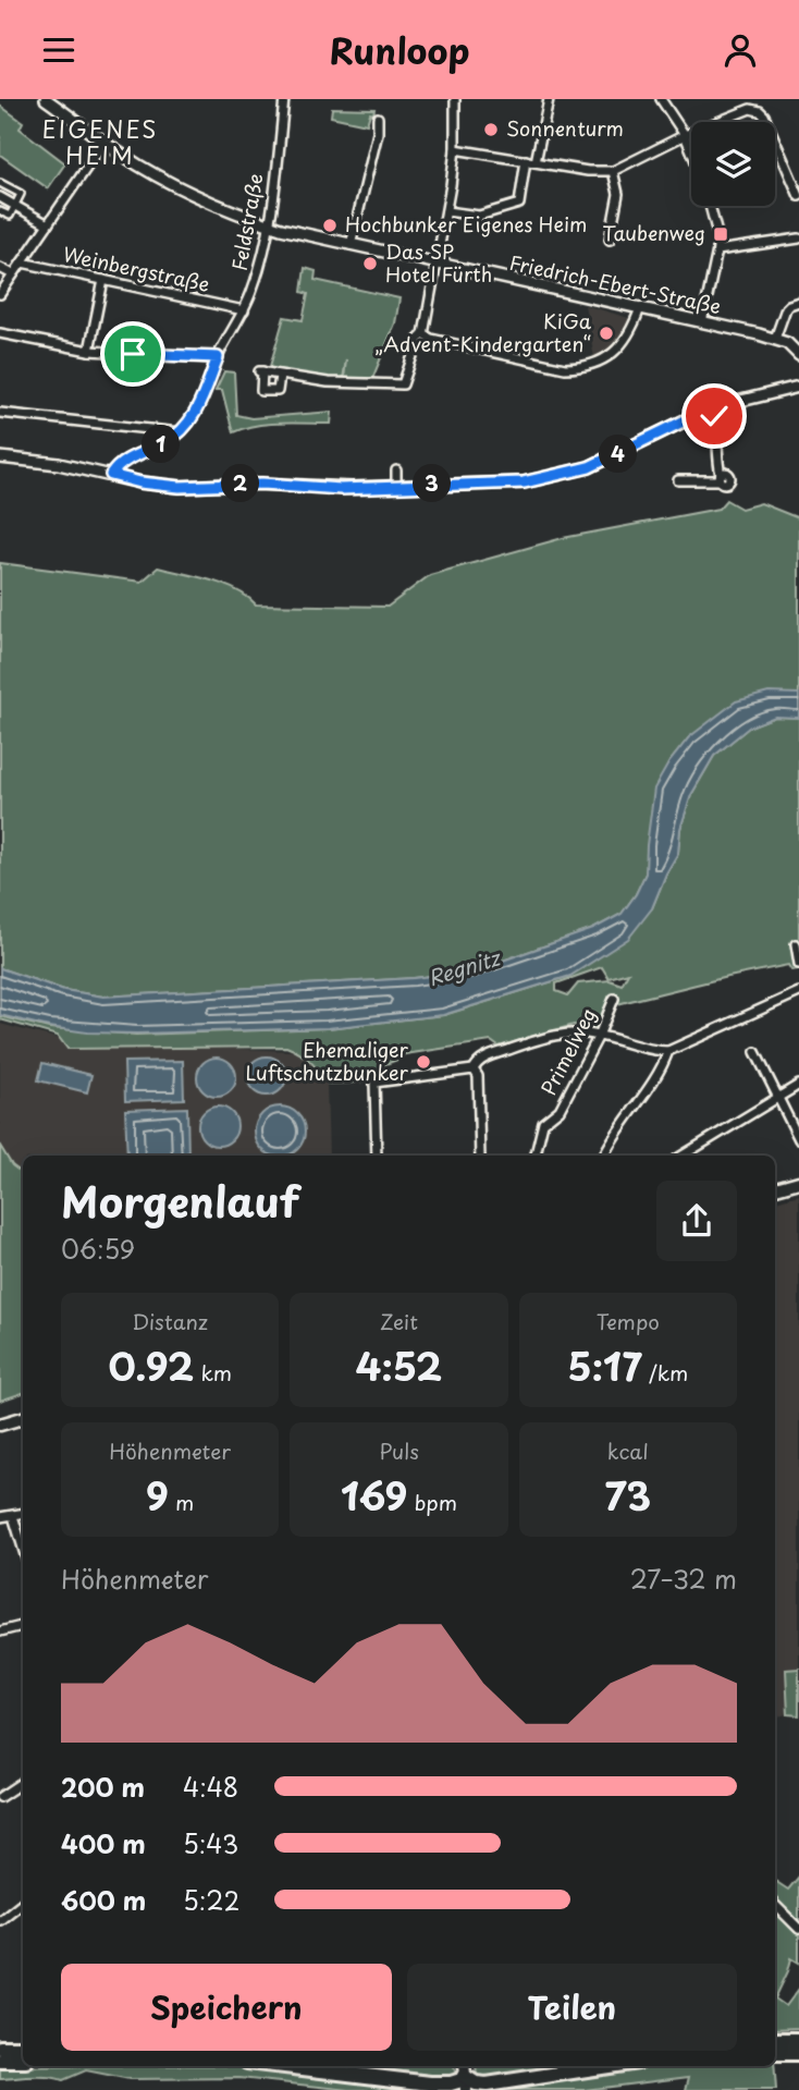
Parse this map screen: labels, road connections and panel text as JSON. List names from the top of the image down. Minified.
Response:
{"streets":{"street":["Feldstraße","Weinbergstraße","Friedrich-Ebert-Straße","Primelweg"]},"crossings":[["Feldstraße","Weinbergstraße"],["Feldstraße","Friedrich-Ebert-Straße"]],"districts":["EIGENES HEIM"],"water":["Regnitz"],"places":{"other":["Sonnenturm","Hochbunker Eigenes Heim","Das SP Hotel Fürth","KiGa „Advent-Kindergarten“","Ehemaliger Luftschutzbunker"],"transit":["Taubenweg"]},"page":{"header":"Runloop","pins":["1","4","2","3"],"heading":["Morgenlauf","06:59"],"stats":[["Distanz","0.92 km"],["Zeit","4:52"],["Tempo","5:17 /km"],["Höhenmeter","9 m"],["Puls","169 bpm"],["kcal","73"]],"chart":["Höhenmeter","27–32 m"],"list":[{"name":"200 m","note":"4:48"},{"name":"400 m","note":"5:43"},{"name":"600 m","note":"5:22"}],"buttons":["Speichern","Teilen"]}}
